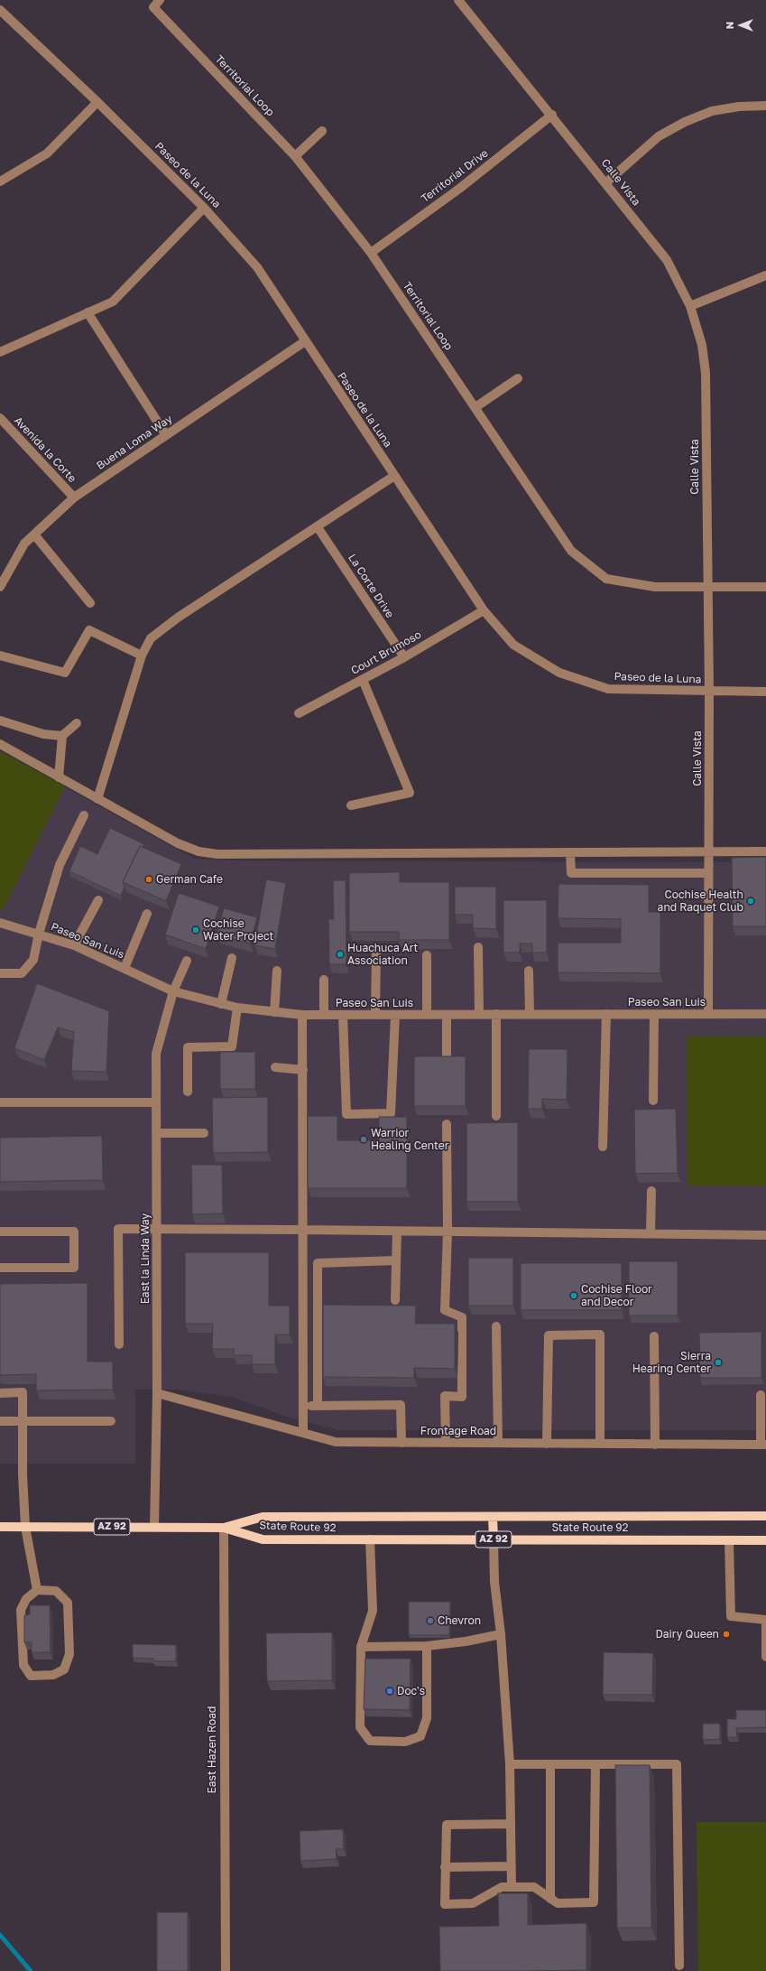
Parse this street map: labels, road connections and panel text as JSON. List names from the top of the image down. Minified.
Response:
{"streets":{"main road":["AZ 92","State Route 92"],"street":["Territorial Loop","Paseo de la Luna","Territorial Drive","Calle Vista","Buena Loma Way","Avenida la Corte","La Corte Drive","Court Brumoso","Paseo San Luis","East la Linda Way","Frontage Road","East Hazen Road"]},"crossings":[["Territorial Loop","Territorial Drive"],["Territorial Loop","Calle Vista"],["Paseo de la Luna","Calle Vista"],["Paseo de la Luna","Buena Loma Way"],["Paseo de la Luna","Court Brumoso"],["Territorial Drive","Calle Vista"],["Calle Vista","Paseo San Luis"],["Buena Loma Way","Avenida la Corte"],["La Corte Drive","Court Brumoso"],["Paseo San Luis","East la Linda Way"],["East la Linda Way","Frontage Road"],["East la Linda Way","AZ 92"],["AZ 92","State Route 92"],["AZ 92","East Hazen Road"],["State Route 92","East Hazen Road"]],"places":["German Cafe","Cochise Health and Raquet Club","Cochise Water Project","Huachuca Art Association","Warrior Healing Center","Cochise Floor and Decor","Sierra Hearing Center","Chevron","Dairy Queen","Doc's"],"north":"left"}
